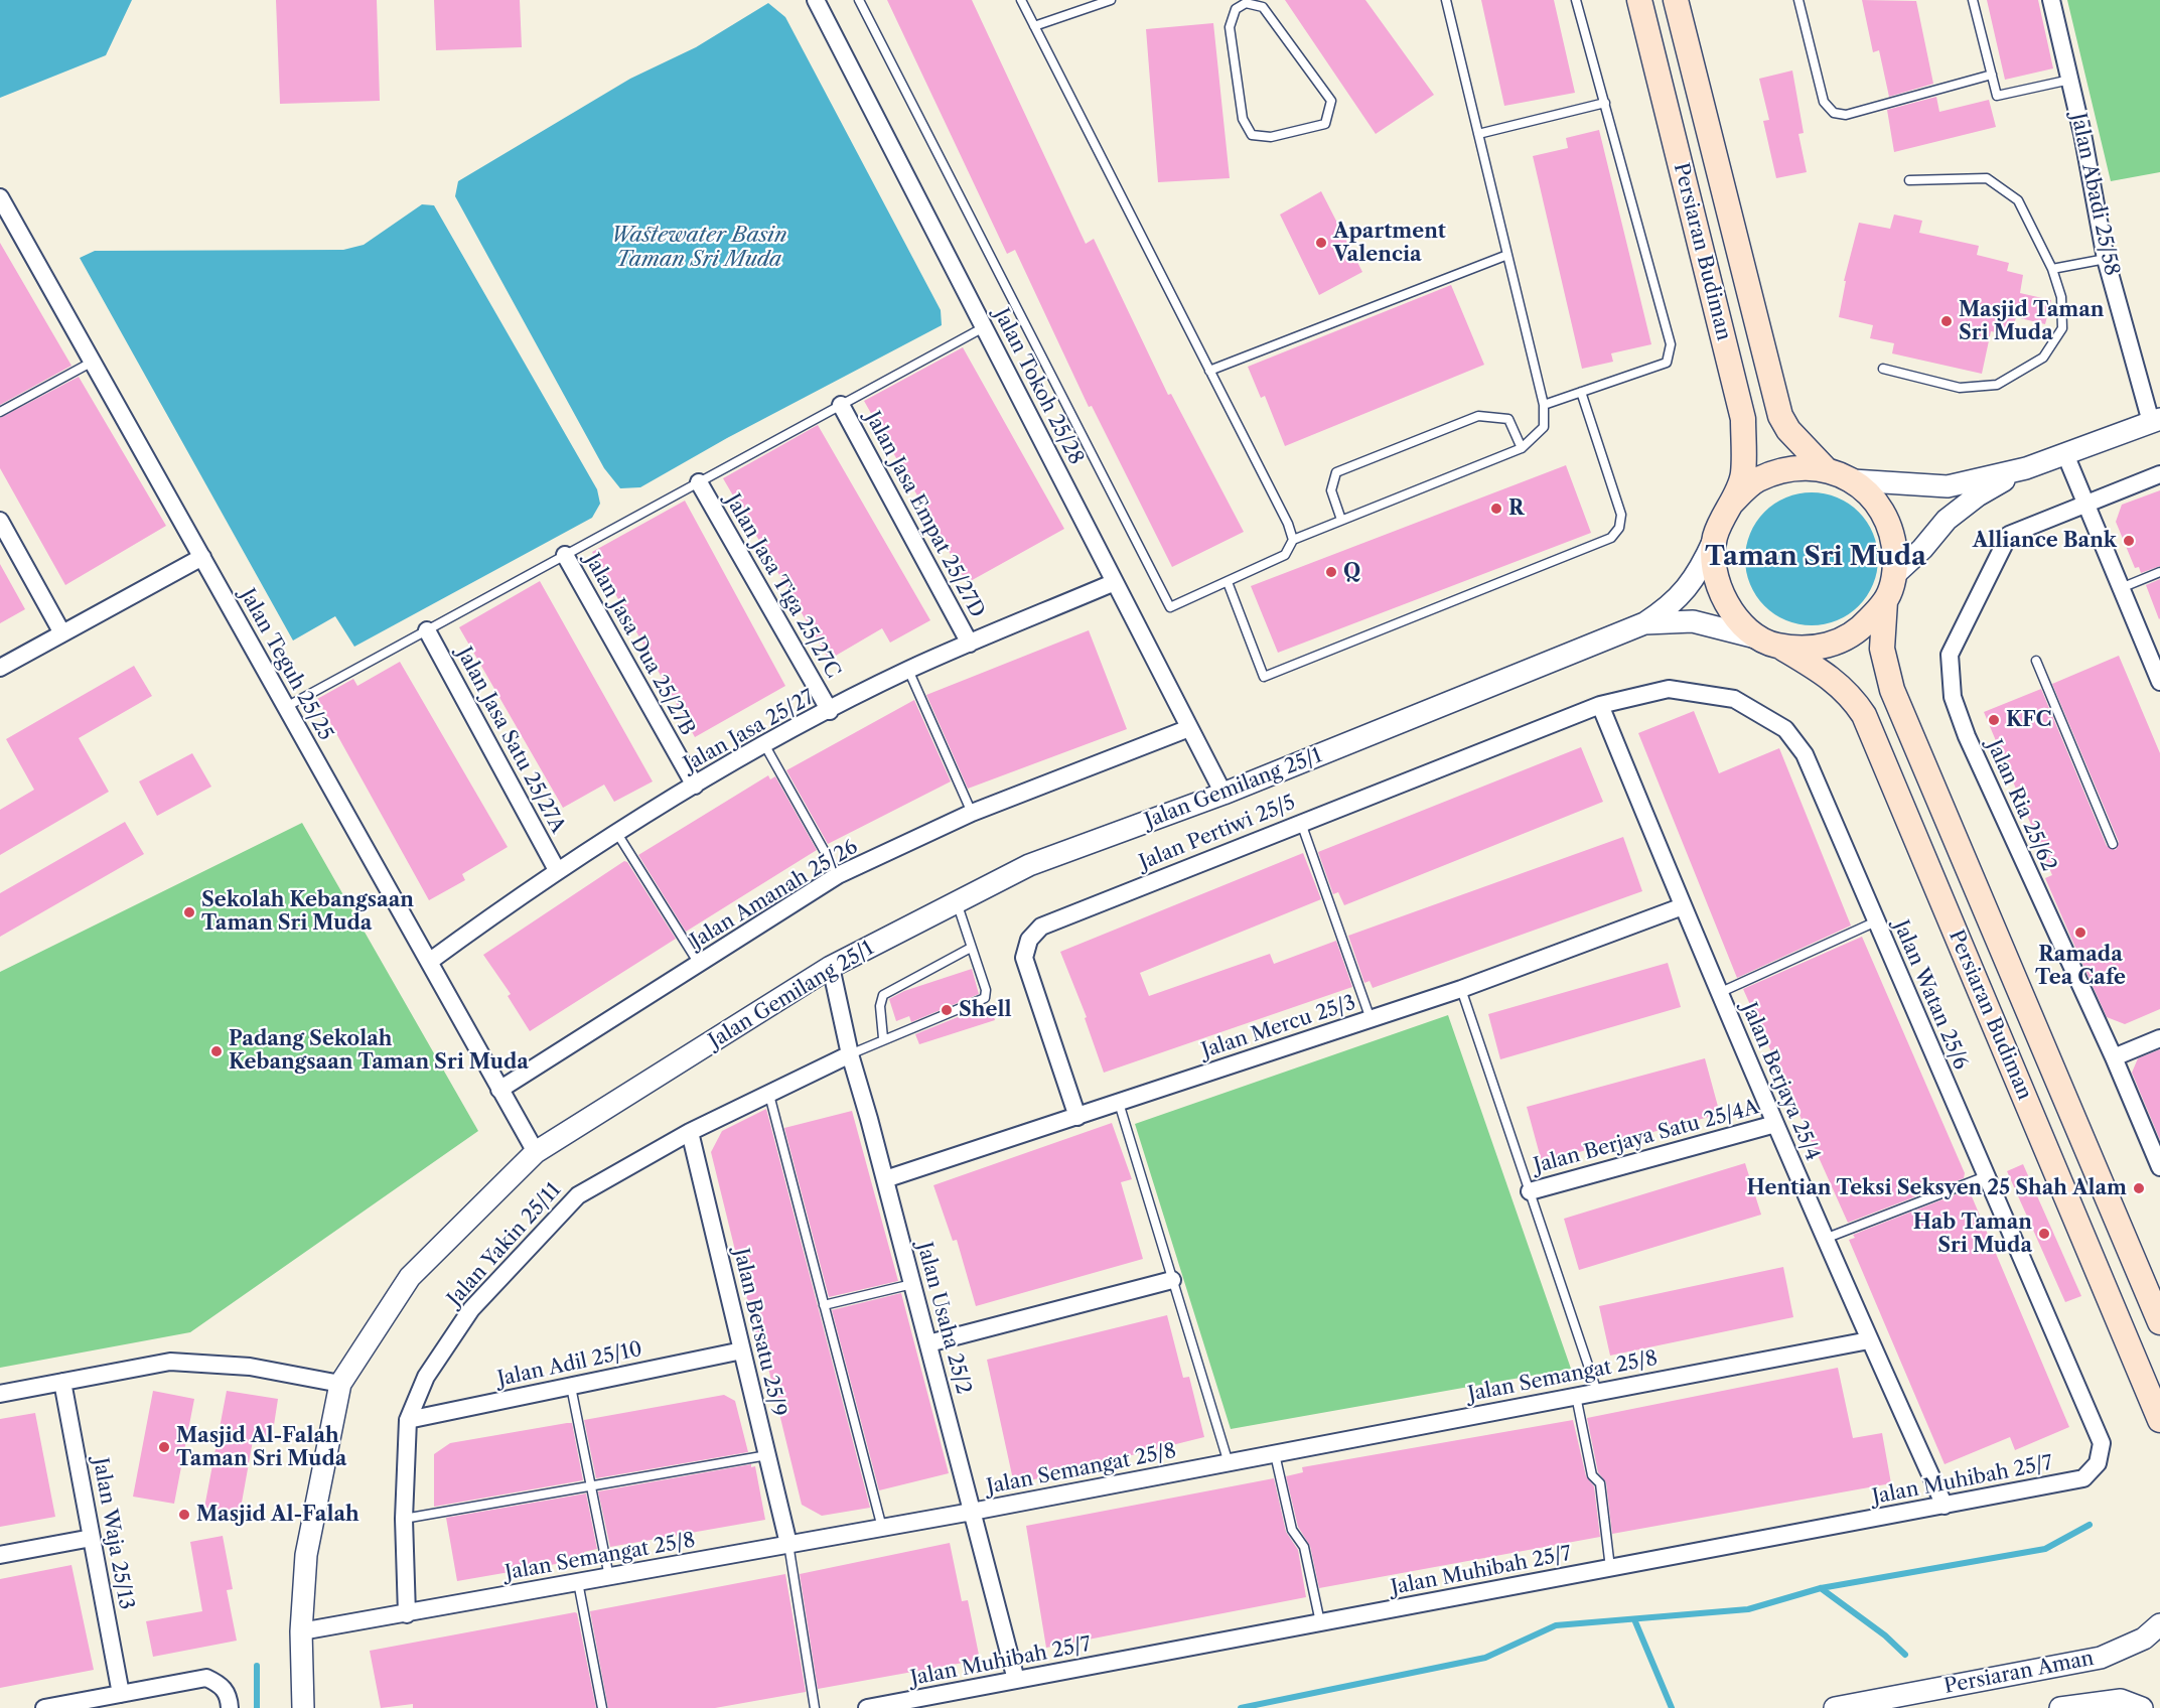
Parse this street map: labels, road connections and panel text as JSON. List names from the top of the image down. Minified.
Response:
{"streets":{"main road":["Persiaran Budiman"],"street":["Jalan Abadi 25/58","Jalan Tokoh 25/28","Jalan Jasa Empat 25/27D","Jalan Jasa Tiga 25/27C","Jalan Jasa Dua 25/27B","Jalan Teguh 25/25","Jalan Jasa 25/27","Jalan Jasa Satu 25/27A","Jalan Gemilang 25/1","Jalan Ria 25/62","Jalan Pertiwi 25/5","Jalan Amanah 25/26","Jalan Watan 25/6","Jalan Mercu 25/3","Jalan Berjaya 25/4","Jalan Berjaya Satu 25/4A","Jalan Yakin 25/11","Jalan Usaha 25/2","Jalan Bersatu 25/9","Jalan Adil 25/10","Jalan Semangat 25/8","Jalan Muhibah 25/7","Jalan Waja 25/13","Persiaran Aman"]},"crossings":[["Jalan Abadi 25/58","Persiaran Budiman"],["Jalan Abadi 25/58","Jalan Gemilang 25/1"],["Persiaran Budiman","Jalan Gemilang 25/1"],["Jalan Tokoh 25/28","Jalan Jasa 25/27"],["Jalan Tokoh 25/28","Jalan Gemilang 25/1"],["Jalan Tokoh 25/28","Jalan Amanah 25/26"],["Jalan Jasa Empat 25/27D","Jalan Jasa 25/27"],["Jalan Jasa Tiga 25/27C","Jalan Jasa 25/27"],["Jalan Jasa Dua 25/27B","Jalan Jasa 25/27"],["Jalan Teguh 25/25","Jalan Jasa 25/27"],["Jalan Teguh 25/25","Jalan Gemilang 25/1"],["Jalan Teguh 25/25","Jalan Amanah 25/26"],["Jalan Jasa 25/27","Jalan Jasa Satu 25/27A"],["Jalan Gemilang 25/1","Jalan Usaha 25/2"],["Jalan Gemilang 25/1","Jalan Semangat 25/8"],["Jalan Pertiwi 25/5","Jalan Watan 25/6"],["Jalan Pertiwi 25/5","Jalan Mercu 25/3"],["Jalan Pertiwi 25/5","Jalan Berjaya 25/4"],["Jalan Watan 25/6","Jalan Berjaya 25/4"],["Jalan Watan 25/6","Jalan Muhibah 25/7"],["Jalan Mercu 25/3","Jalan Berjaya 25/4"],["Jalan Mercu 25/3","Jalan Usaha 25/2"],["Jalan Berjaya 25/4","Jalan Berjaya Satu 25/4A"],["Jalan Berjaya 25/4","Jalan Semangat 25/8"],["Jalan Berjaya 25/4","Jalan Muhibah 25/7"],["Jalan Yakin 25/11","Jalan Usaha 25/2"],["Jalan Yakin 25/11","Jalan Bersatu 25/9"],["Jalan Yakin 25/11","Jalan Adil 25/10"],["Jalan Yakin 25/11","Jalan Semangat 25/8"],["Jalan Usaha 25/2","Jalan Semangat 25/8"],["Jalan Usaha 25/2","Jalan Muhibah 25/7"],["Jalan Bersatu 25/9","Jalan Adil 25/10"],["Jalan Bersatu 25/9","Jalan Semangat 25/8"]],"districts":["Taman Sri Muda"],"water":["Wastewater Basin Taman Sri Muda"],"places":["Apartment Valencia","Masjid Taman Sri Muda","R","Alliance Bank","Q","KFC","Sekolah Kebangsaan Taman Sri Muda","Ramada Tea Cafe","Shell","Padang Sekolah Kebangsaan Taman Sri Muda","Hentian Teksi Seksyen 25 Shah Alam","Hab Taman Sri Muda","Masjid Al-Falah Taman Sri Muda","Masjid Al-Falah"]}
